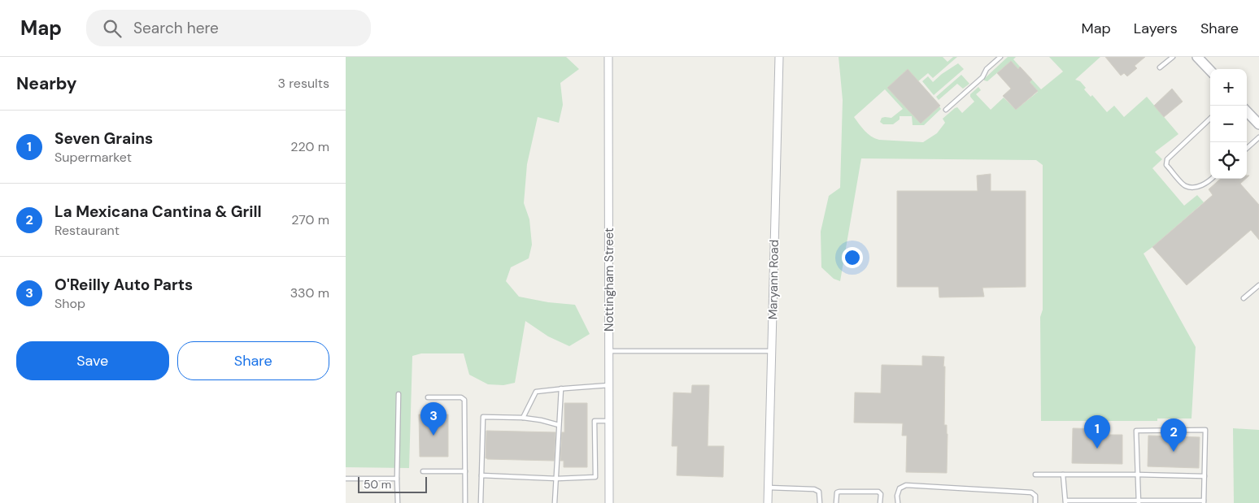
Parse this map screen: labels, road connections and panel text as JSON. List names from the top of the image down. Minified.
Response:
{"streets":{"street":["Nottingham Street","Maryann Road"]},"scale_bar":"50 m","page":{"header":"Map","search":"Search here","nav":["Map","Layers","Share"],"heading":["Nearby","3 results"],"map_buttons":["+","−"],"list":[{"mark":"1","name":"Seven Grains","note":"Supermarket","value":"220 m"},{"mark":"2","name":"La Mexicana Cantina & Grill","note":"Restaurant","value":"270 m"},{"mark":"3","name":"O'Reilly Auto Parts","note":"Shop","value":"330 m"}],"buttons":["Save","Share"],"pins":["3","1","2"],"scale":"50 m"}}
